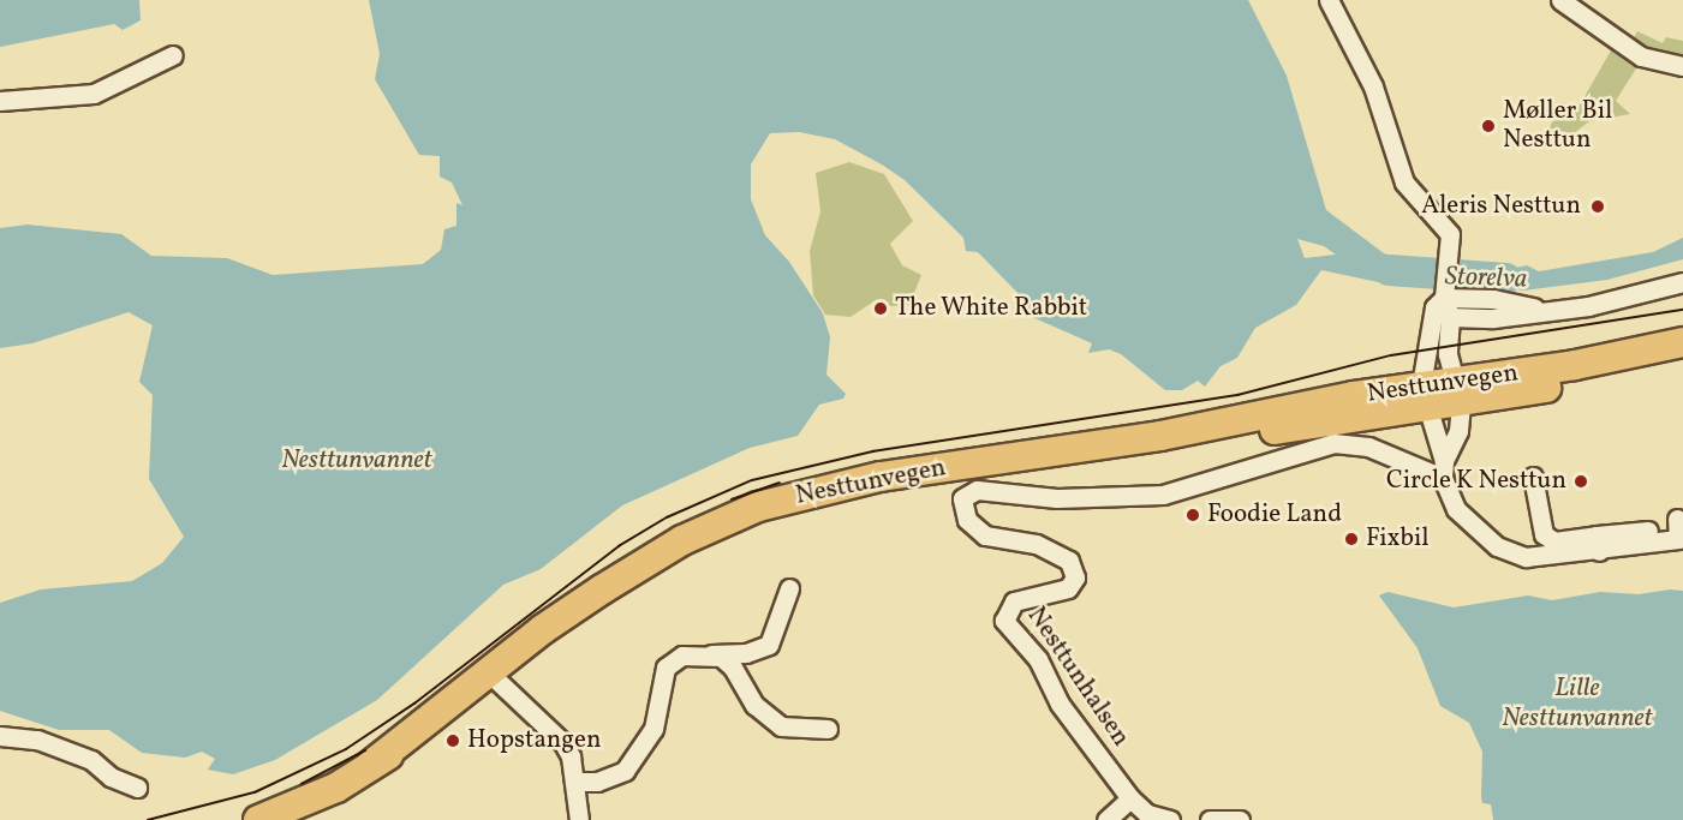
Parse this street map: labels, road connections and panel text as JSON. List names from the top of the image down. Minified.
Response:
{"streets":{"main road":["Nesttunvegen"],"street":["Nesttunhalsen"]},"water":["Storelva","Nesttunvannet","Lille Nesttunvannet"],"places":["Møller Bil Nesttun","Aleris Nesttun","The White Rabbit","Circle K Nesttun","Foodie Land","Fixbil","Hopstangen"]}
